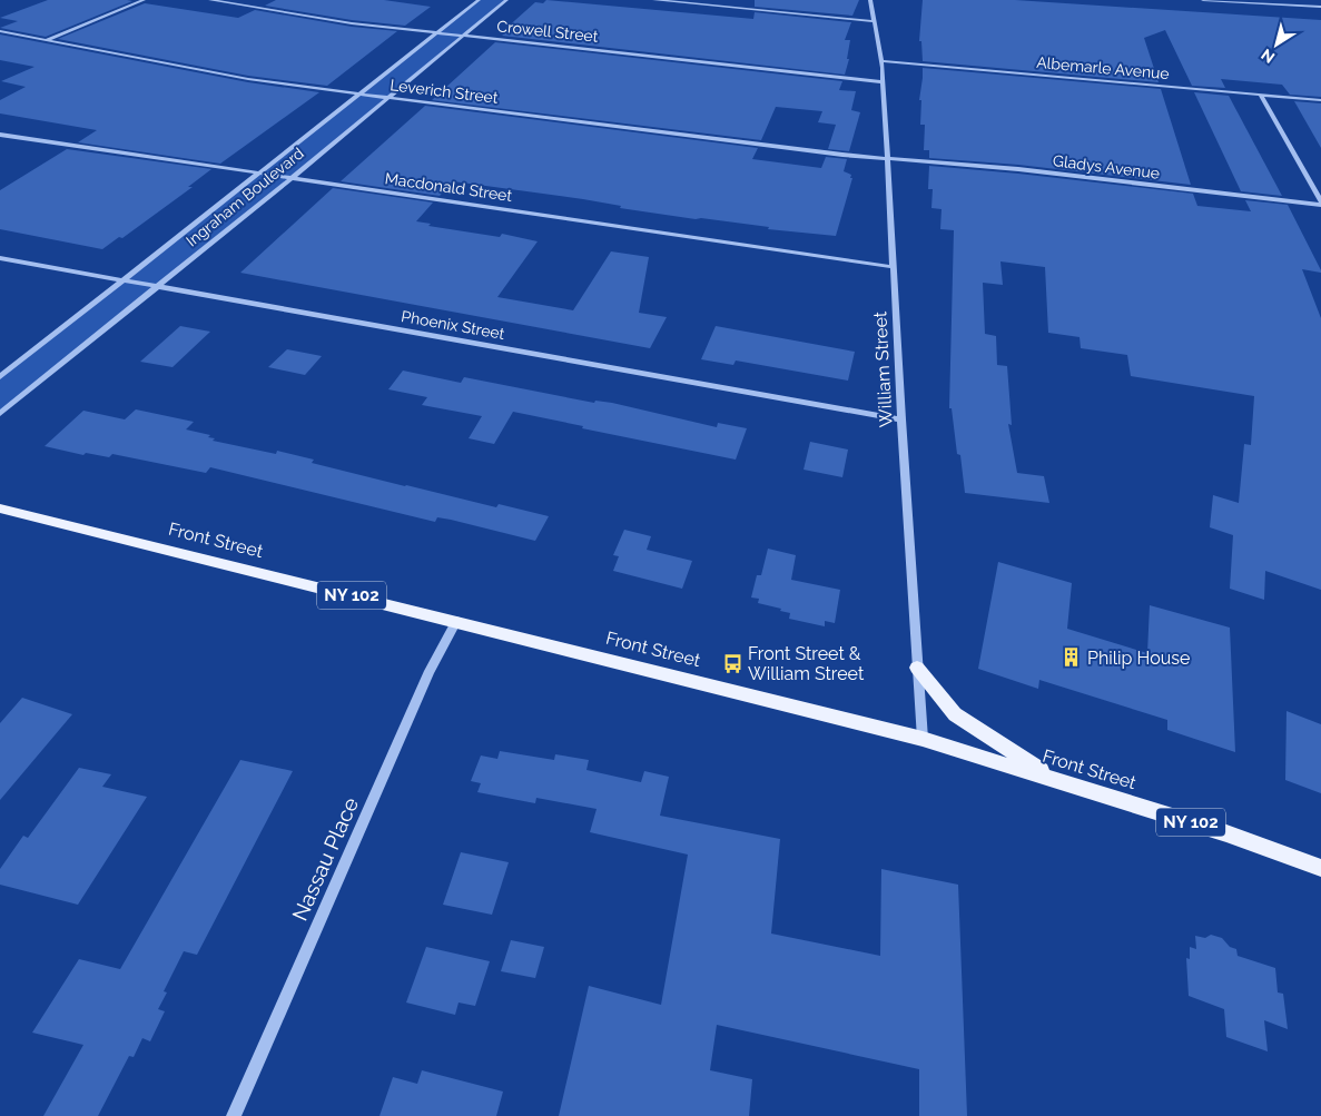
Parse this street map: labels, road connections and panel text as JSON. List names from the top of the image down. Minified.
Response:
{"streets":{"main road":["Front Street","NY 102"],"street":["Crowell Street","Albemarle Avenue","Leverich Street","Gladys Avenue","Macdonald Street","Ingraham Boulevard","Phoenix Street","William Street","Nassau Place"]},"crossings":[["Crowell Street","Ingraham Boulevard"],["Crowell Street","William Street"],["Albemarle Avenue","William Street"],["Leverich Street","Gladys Avenue"],["Leverich Street","Ingraham Boulevard"],["Leverich Street","William Street"],["Gladys Avenue","William Street"],["Macdonald Street","Ingraham Boulevard"],["Macdonald Street","William Street"],["Ingraham Boulevard","Phoenix Street"],["Phoenix Street","William Street"],["William Street","Front Street"],["Front Street","Nassau Place"]],"places":{"building":["Philip House"],"bus stop":["Front Street & William Street"]},"north":"bottom left"}
